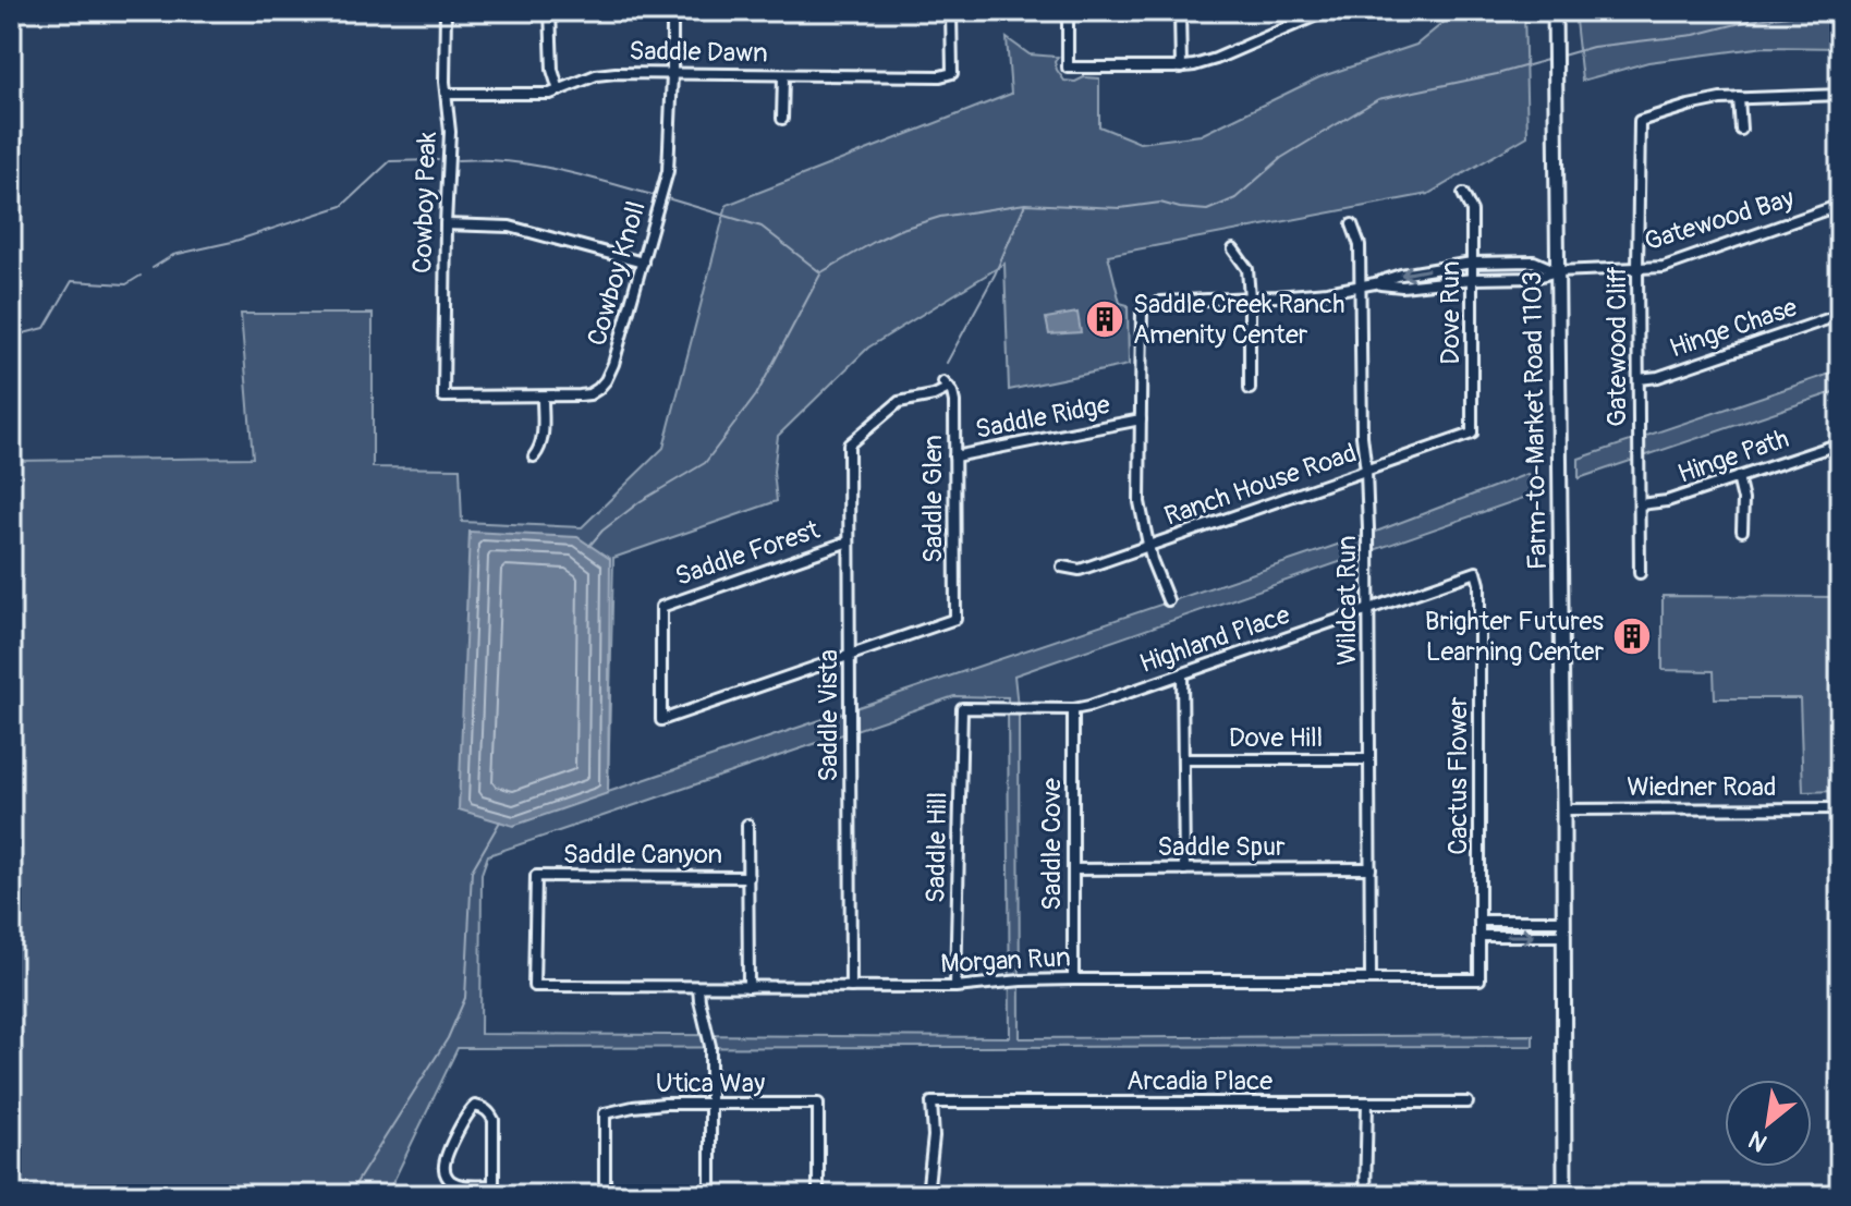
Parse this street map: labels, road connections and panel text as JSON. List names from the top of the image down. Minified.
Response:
{"streets":{"main road":["Farm-to-Market Road 1103"],"street":["Saddle Dawn","Cowboy Peak","Gatewood Bay","Cowboy Knoll","Dove Run","Hinge Chase","Gatewood Cliff","Saddle Ridge","Hinge Path","Ranch House Road","Saddle Glen","Saddle Forest","Wildcat Run","Highland Place","Saddle Vista","Dove Hill","Cactus Flower","Wiedner Road","Saddle Cove","Saddle Spur","Saddle Hill","Saddle Canyon","Morgan Run","Arcadia Place","Utica Way"]},"crossings":[["Saddle Dawn","Cowboy Peak"],["Saddle Dawn","Cowboy Knoll"],["Cowboy Peak","Cowboy Knoll"],["Gatewood Bay","Gatewood Cliff"],["Gatewood Bay","Farm-to-Market Road 1103"],["Dove Run","Ranch House Road"],["Hinge Chase","Gatewood Cliff"],["Gatewood Cliff","Hinge Path"],["Saddle Ridge","Saddle Glen"],["Farm-to-Market Road 1103","Wiedner Road"],["Ranch House Road","Wildcat Run"],["Saddle Glen","Saddle Forest"],["Saddle Glen","Saddle Vista"],["Saddle Forest","Saddle Vista"],["Wildcat Run","Highland Place"],["Wildcat Run","Dove Hill"],["Wildcat Run","Saddle Spur"],["Wildcat Run","Morgan Run"],["Highland Place","Cactus Flower"],["Highland Place","Saddle Cove"],["Highland Place","Saddle Hill"],["Saddle Vista","Morgan Run"],["Cactus Flower","Morgan Run"],["Saddle Cove","Saddle Spur"],["Saddle Cove","Morgan Run"],["Saddle Hill","Morgan Run"],["Saddle Canyon","Morgan Run"]],"places":{"building":["Saddle Creek Ranch Amenity Center","Brighter Futures Learning Center"]},"north":"bottom left"}
